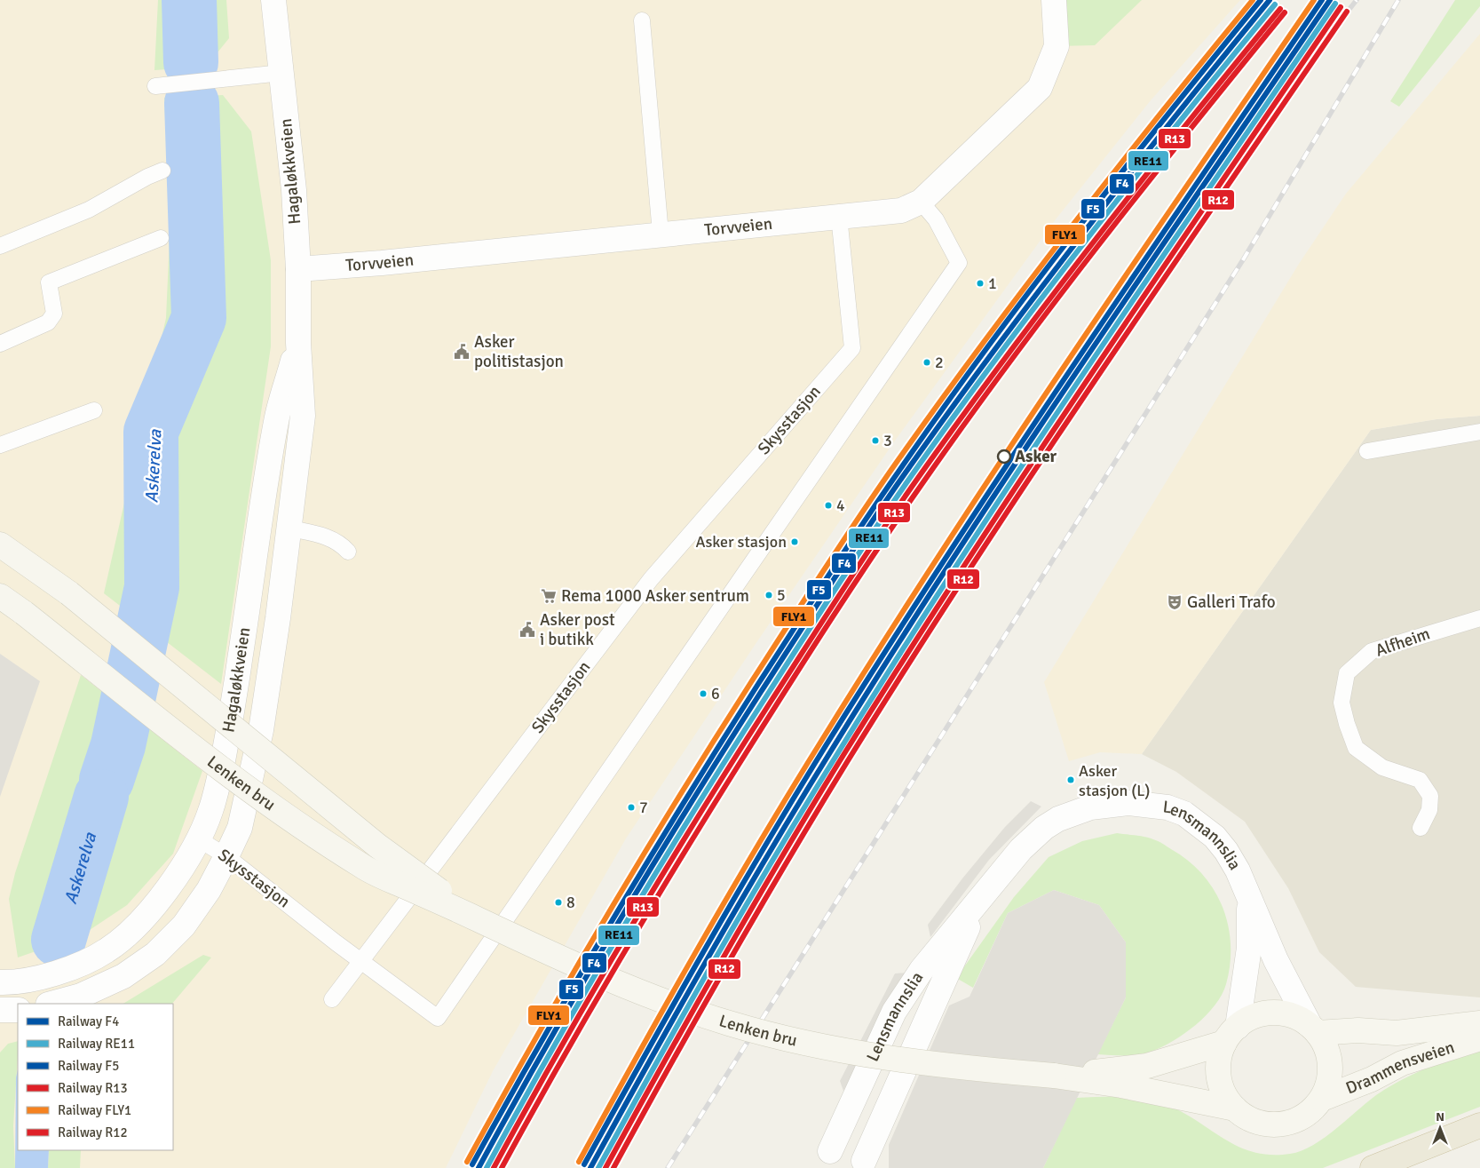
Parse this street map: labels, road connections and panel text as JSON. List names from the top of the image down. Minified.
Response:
{"streets":{"main road":["Lenken bru","Drammensveien"],"street":["Hagaløkkveien","Torvveien","Lensmannslia"],"lane":["Skysstasjon","Alfheim"]},"crossings":[["Hagaløkkveien","Torvveien"],["Hagaløkkveien","Skysstasjon"],["Torvveien","Skysstasjon"],["Lensmannslia","Drammensveien"]],"water":["Askerelva"],"places":{"other":["1","2","3","Asker","4","Asker stasjon","5","6","Asker stasjon (L)","7","8"],"public building":["Asker politistasjon","Asker post i butikk"],"supermarket":["Rema 1000 Asker sentrum"],"theatre":["Galleri Trafo"]},"lines":["rail line F4","rail line F5","rail line FLY1","rail line RE11","rail line R13","rail line R12"],"legend":["Railway F4","Railway RE11","Railway F5","Railway R13","Railway FLY1","Railway R12"],"north":"top"}
